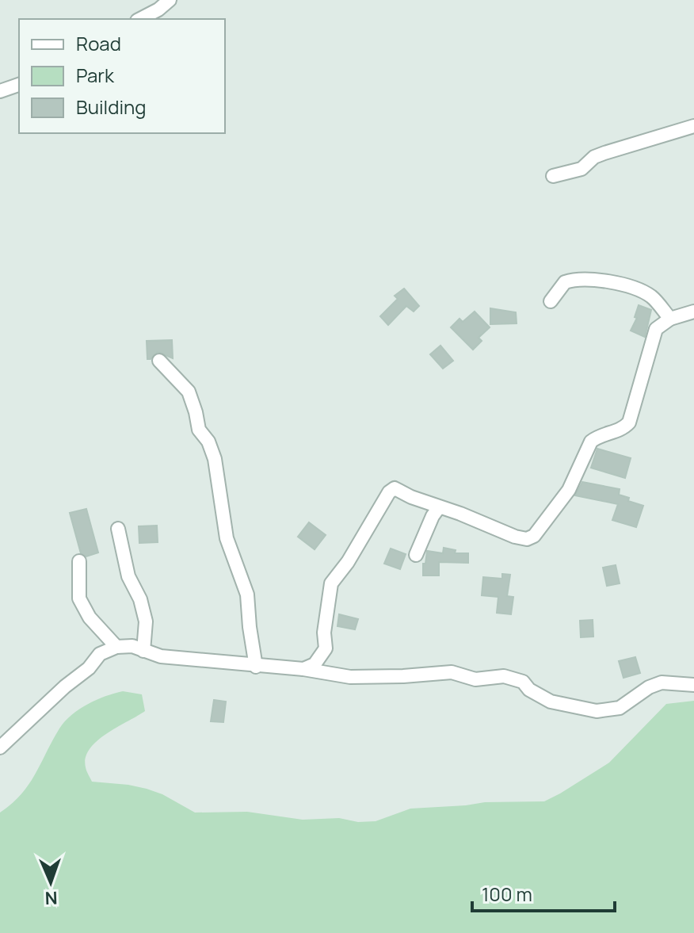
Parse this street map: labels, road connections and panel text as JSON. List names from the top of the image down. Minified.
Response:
{"legend":["Road","Park","Building"],"scale_bar":"100 m","north":"bottom"}
